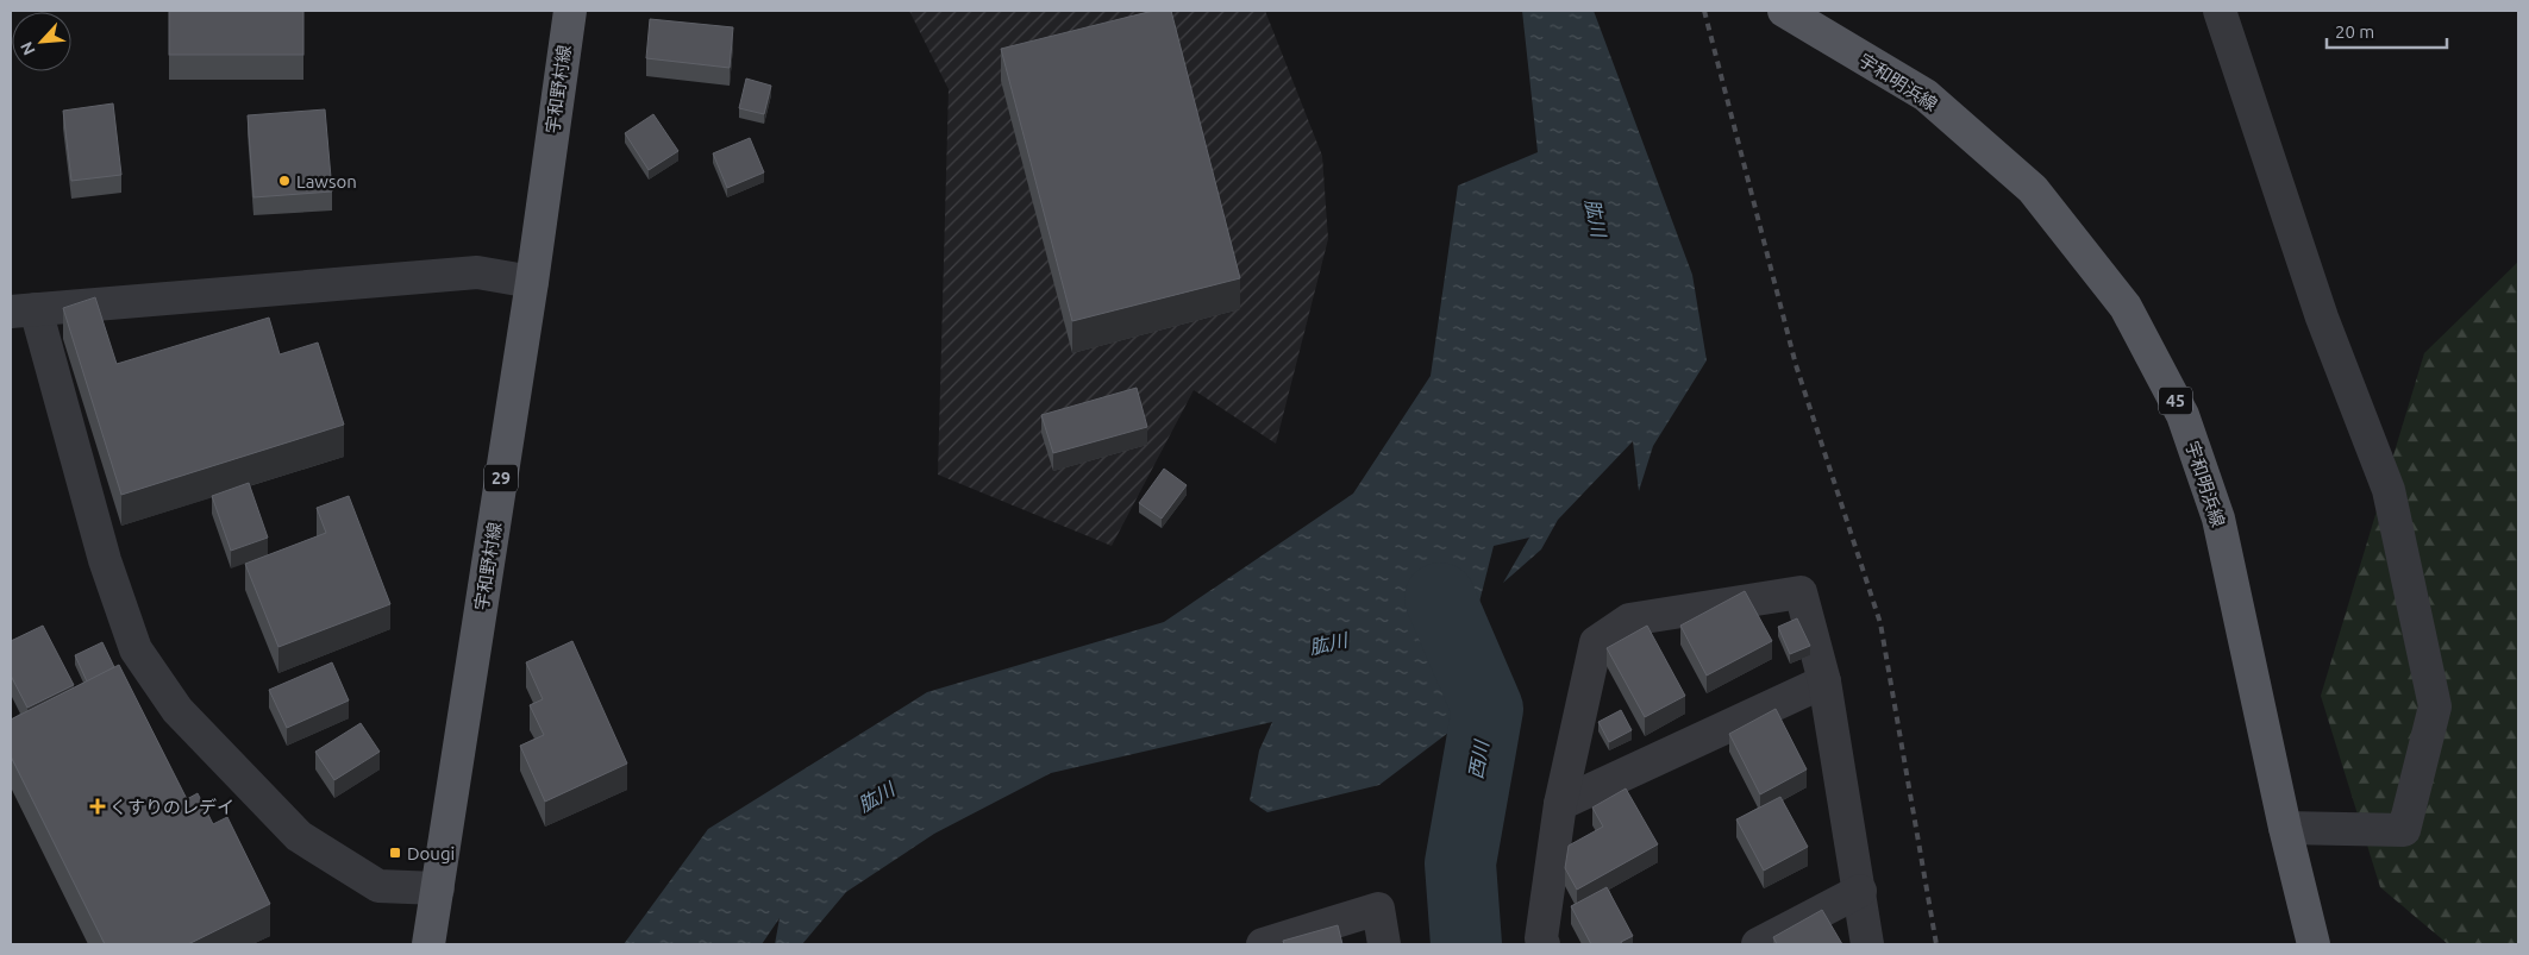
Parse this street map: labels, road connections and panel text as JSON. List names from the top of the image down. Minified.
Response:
{"streets":{"main road":["宇和明浜線","宇和野村線","45","29"]},"water":["肱川","西川"],"places":{"other":["Lawson"],"health":["くすりのレデイ"],"transit":["Dougi"]},"scale_bar":"20 m","north":"bottom left"}
